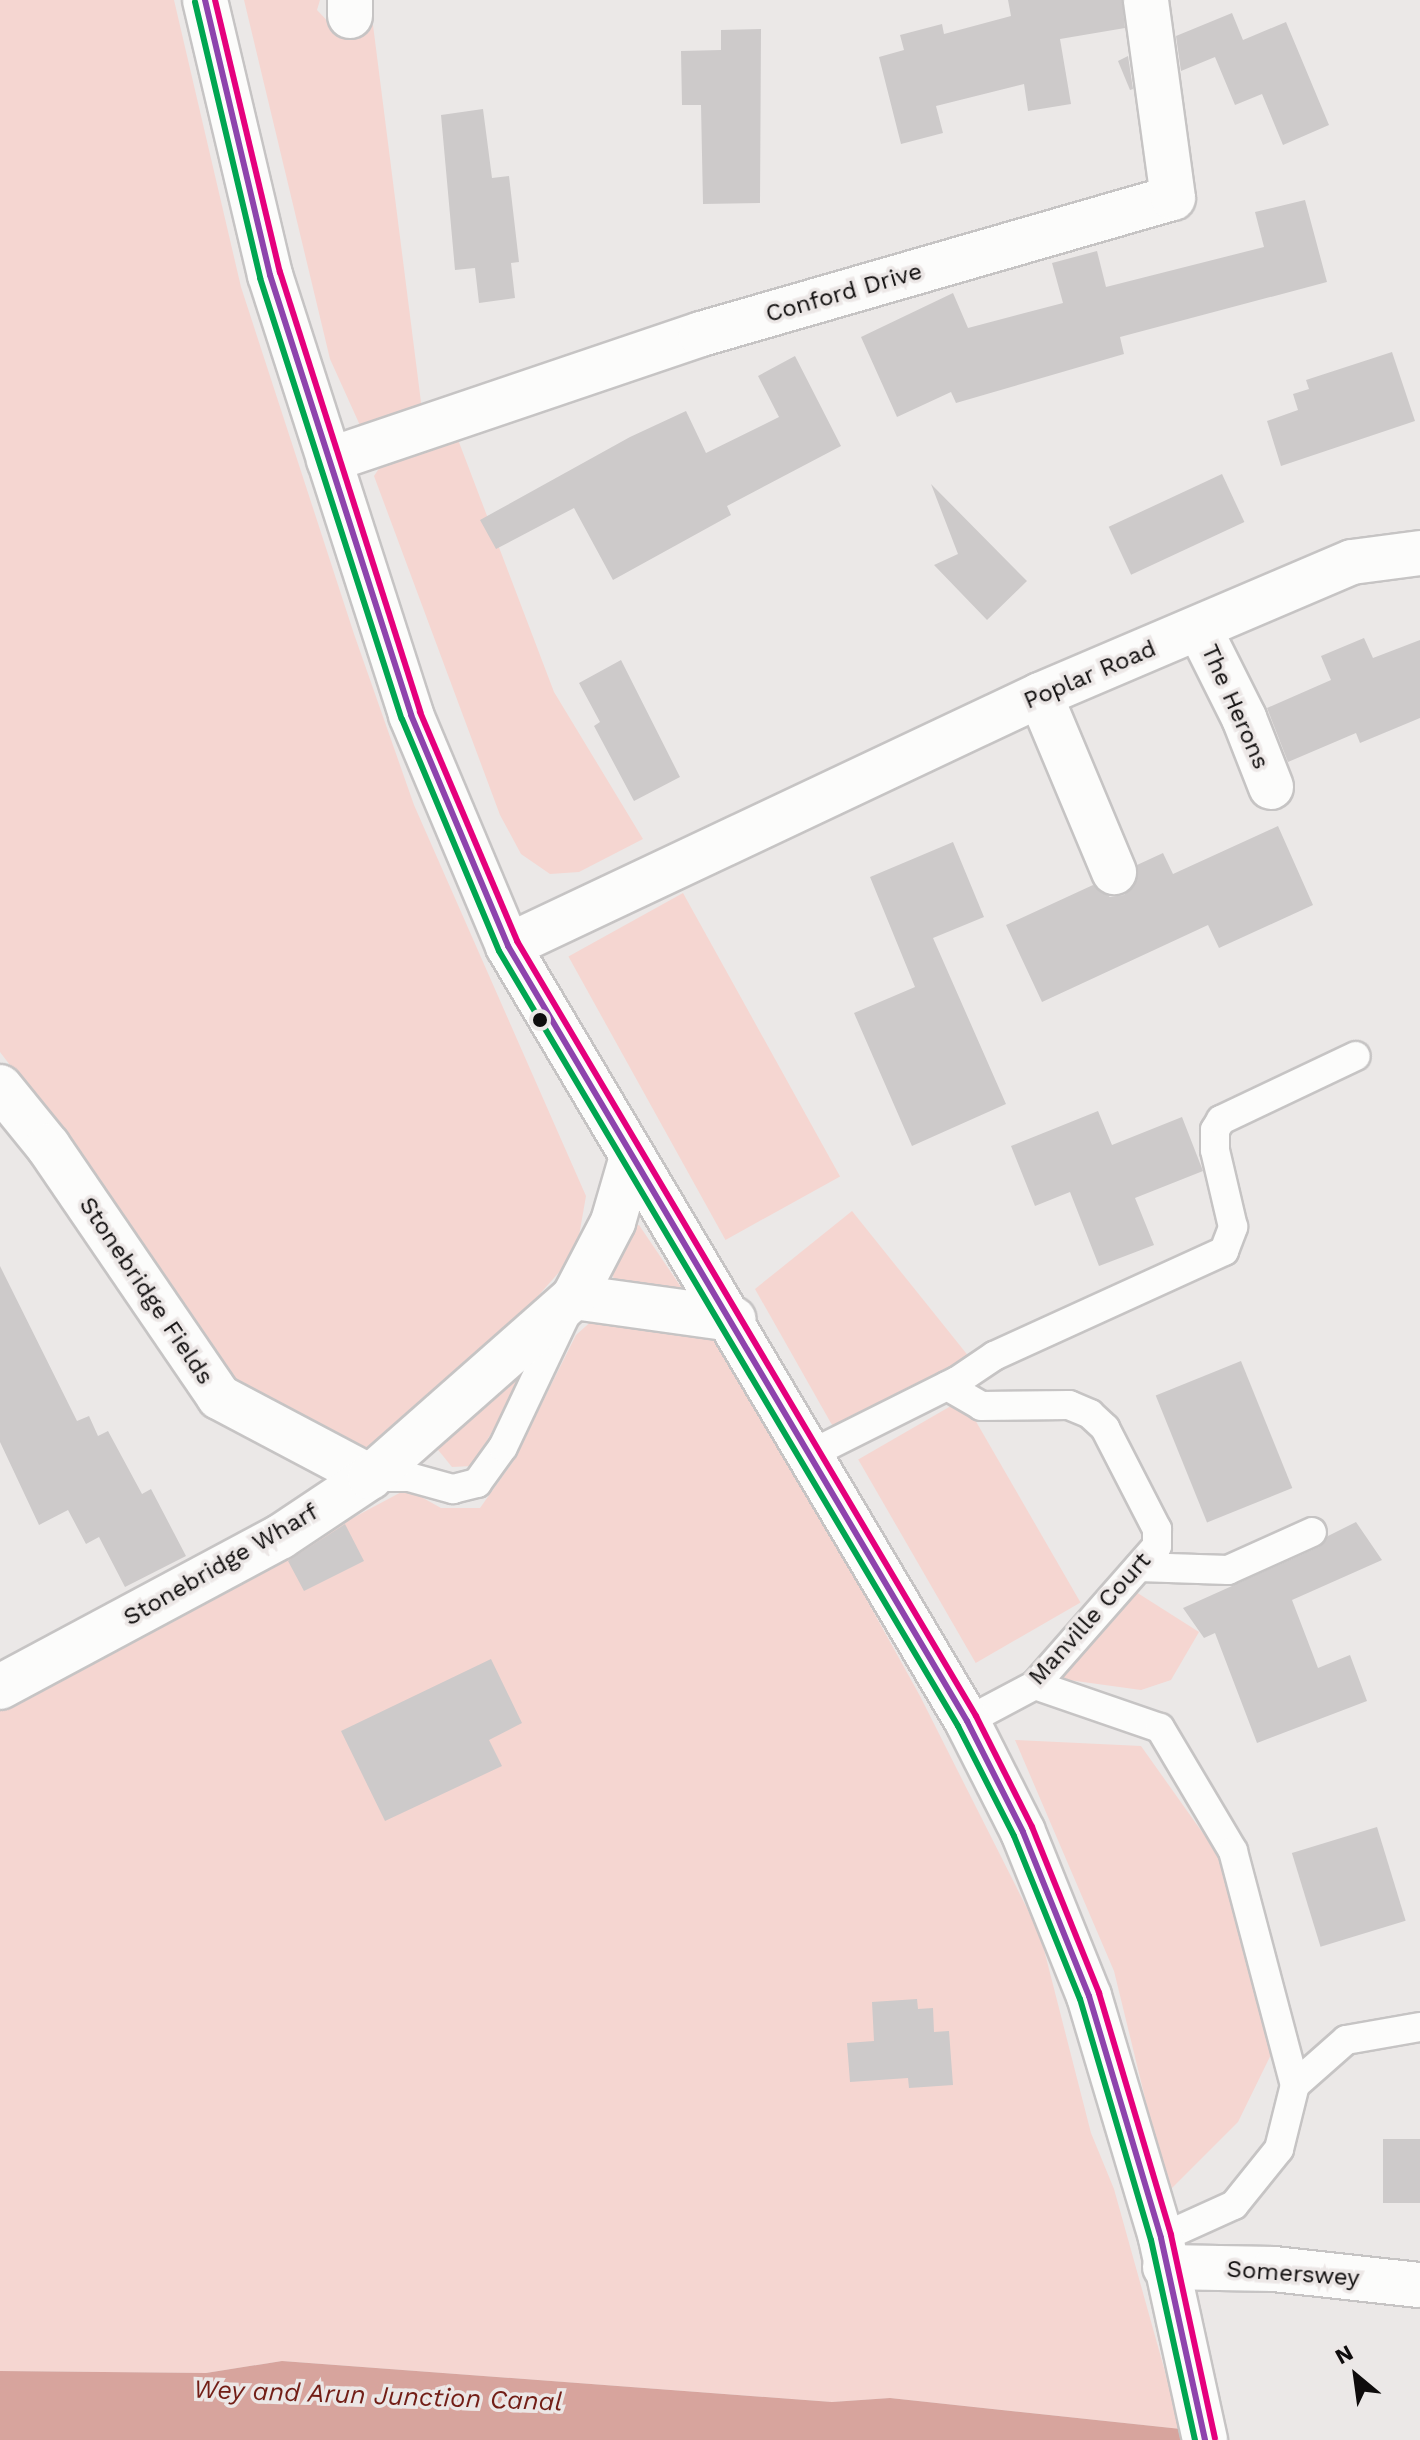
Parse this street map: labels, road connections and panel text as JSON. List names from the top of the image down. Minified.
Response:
{"streets":{"street":["Conford Drive","Poplar Road","The Herons","Stonebridge Fields","Stonebridge Wharf","Somerswey"],"lane":["Manville Court"]},"crossings":[["Poplar Road","The Herons"],["Stonebridge Fields","Stonebridge Wharf"]],"water":["Wey and Arun Junction Canal"],"north":"top left"}
